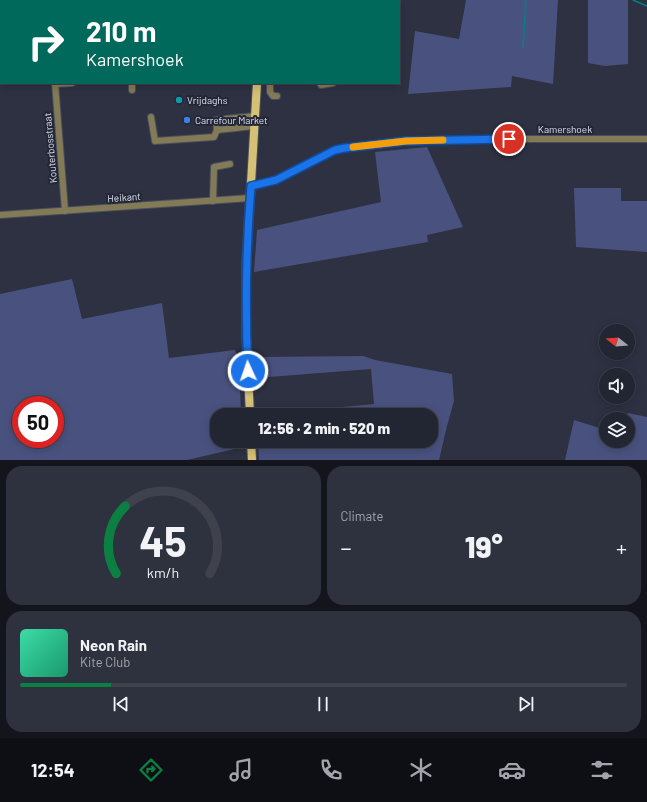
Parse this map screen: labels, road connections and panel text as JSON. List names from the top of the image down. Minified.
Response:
{"streets":{"street":["Kamershoek","Kouterbosstraat","Heikant"]},"crossings":[["Kouterbosstraat","Heikant"]],"places":["Vrijdaghs","Carrefour Market"],"north":"left","page":{"turn":["210 m","Kamershoek"],"limit":"50","trip":"12:56 · 2 min · 520 m","tile":"Climate","heat":["−","19°","+"],"song":["Neon Rain","Kite Club"],"tabs":"12:54","gauge":["45","km/h"]}}
